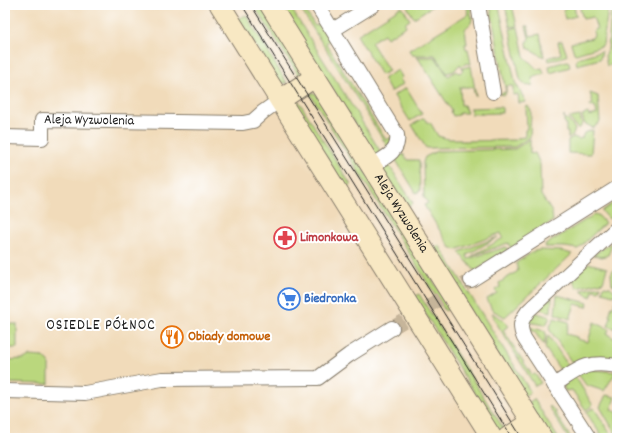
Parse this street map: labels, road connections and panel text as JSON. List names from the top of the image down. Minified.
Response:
{"streets":{"main road":["Aleja Wyzwolenia"]},"districts":["OSIEDLE PÓŁNOC"],"places":{"pharmacy":["Limonkowa"],"supermarket":["Biedronka"],"restaurant":["Obiady domowe"]}}
